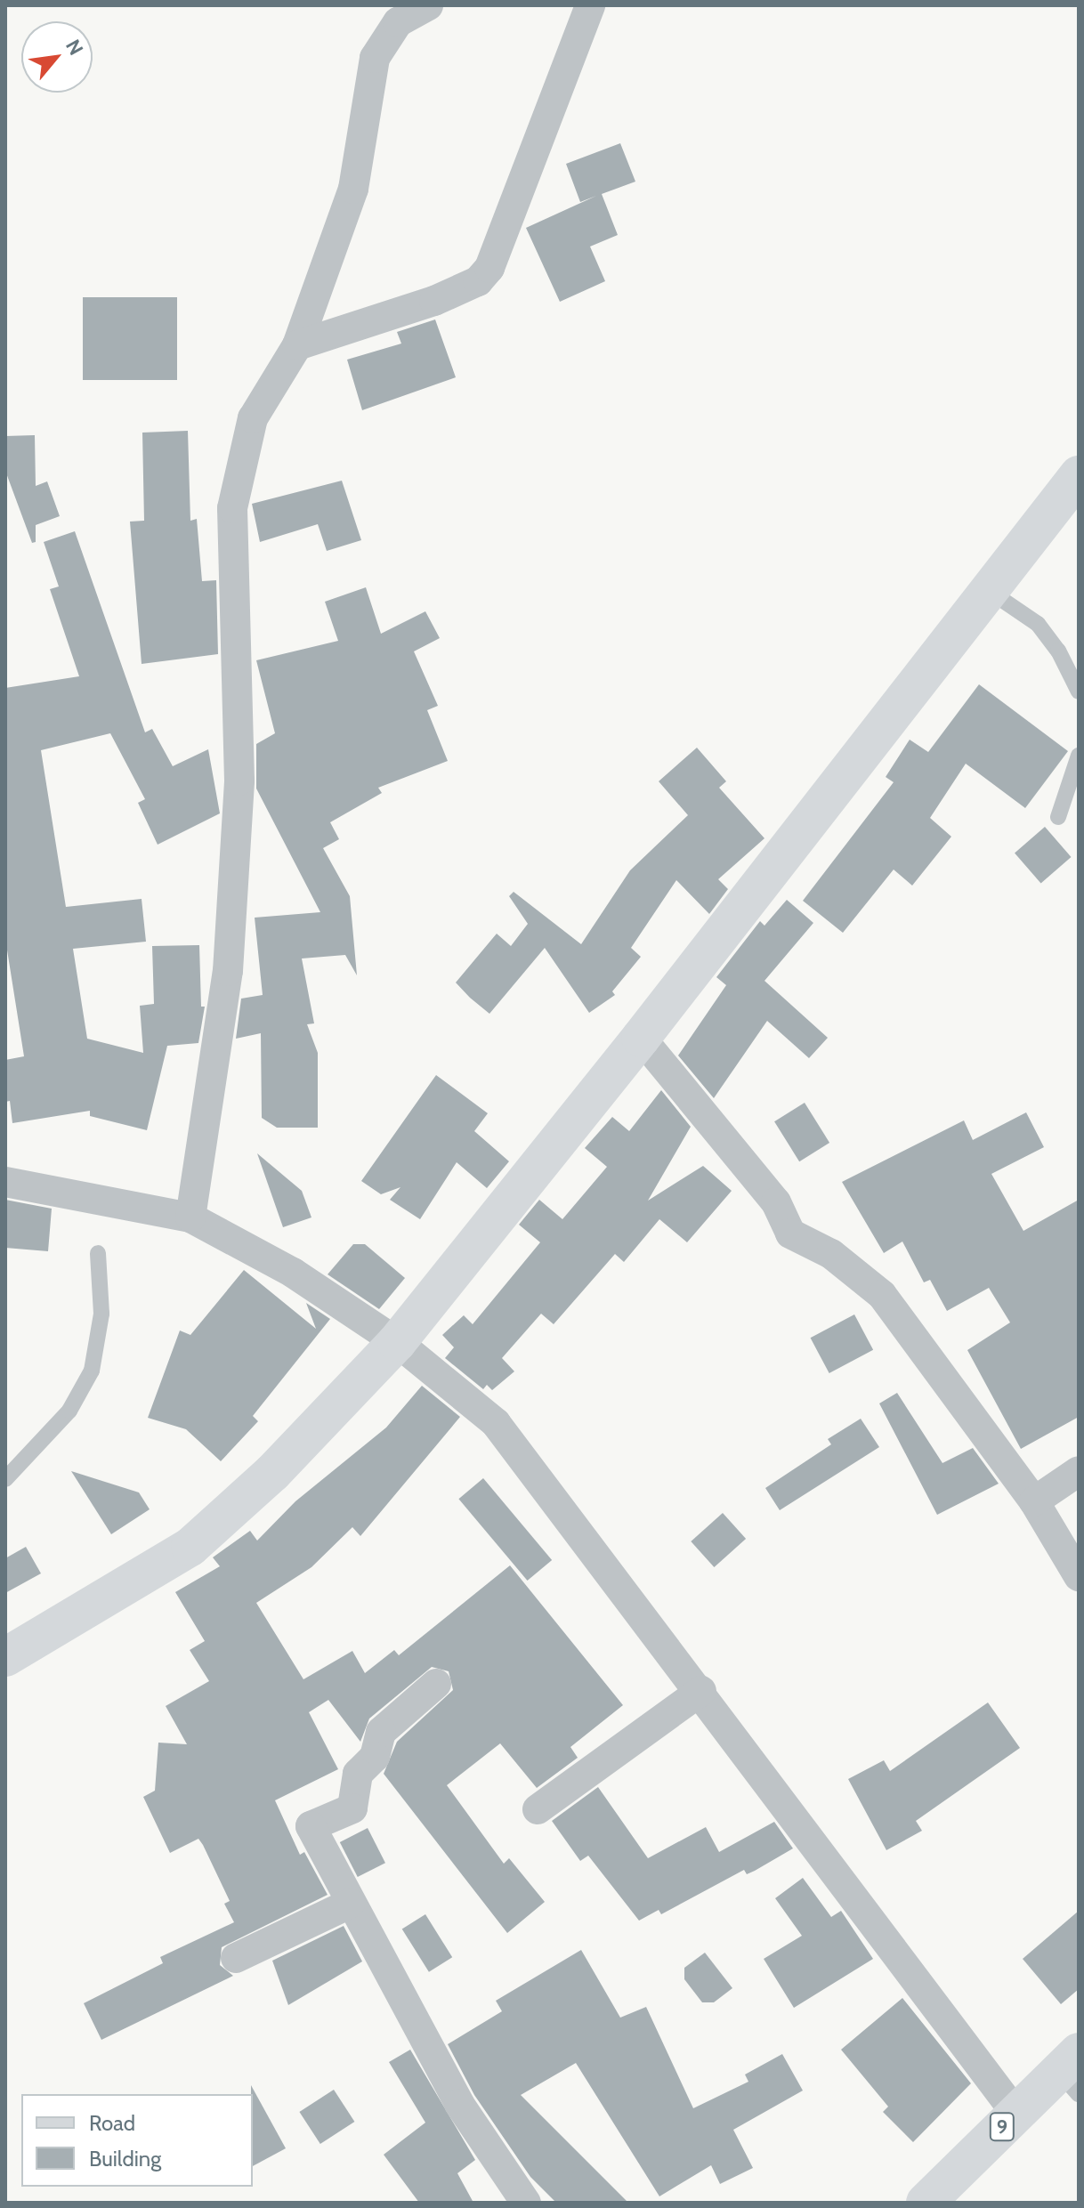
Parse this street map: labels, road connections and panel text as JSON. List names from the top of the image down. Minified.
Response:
{"streets":{"main road":["9"]},"legend":["Road","Building"],"north":"top right"}
